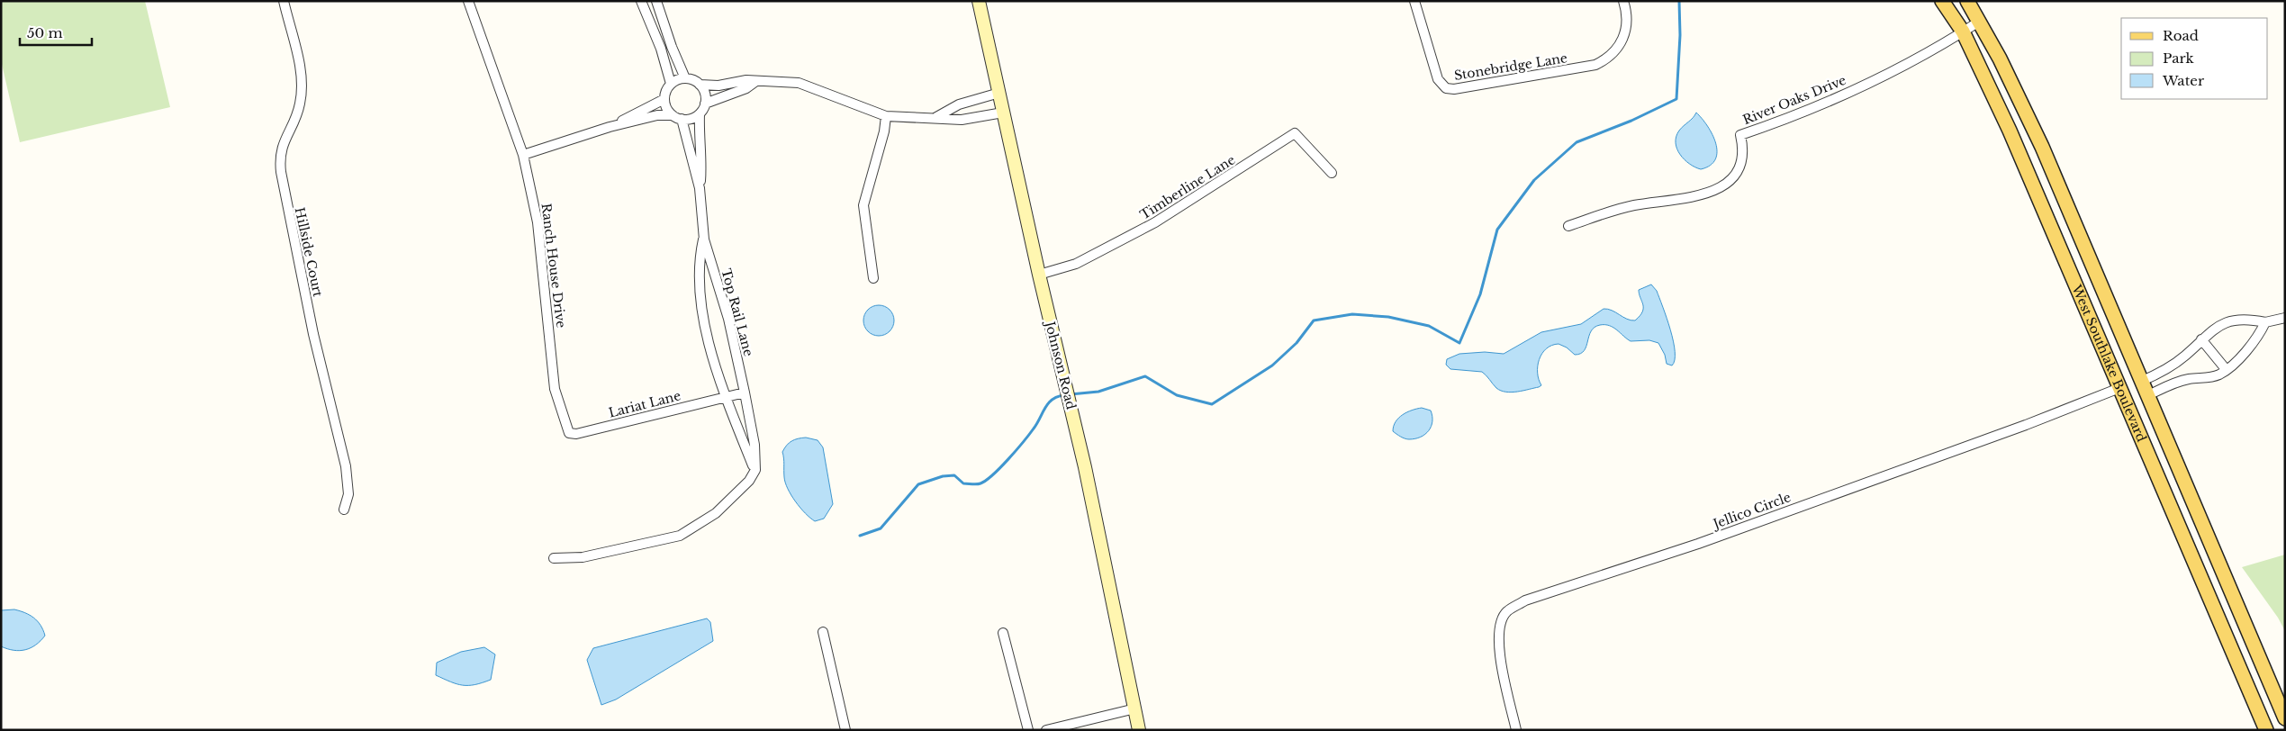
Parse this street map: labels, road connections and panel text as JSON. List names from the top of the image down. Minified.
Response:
{"streets":{"main road":["West Southlake Boulevard"],"street":["Stonebridge Lane","River Oaks Drive","Timberline Lane","Hillside Court","Ranch House Drive","Top Rail Lane","Johnson Road","Lariat Lane","Jellico Circle"]},"crossings":[["River Oaks Drive","West Southlake Boulevard"],["Timberline Lane","Johnson Road"],["Ranch House Drive","Lariat Lane"],["Top Rail Lane","Lariat Lane"],["West Southlake Boulevard","Jellico Circle"]],"legend":["Road","Park","Water"],"scale_bar":"50 m"}
